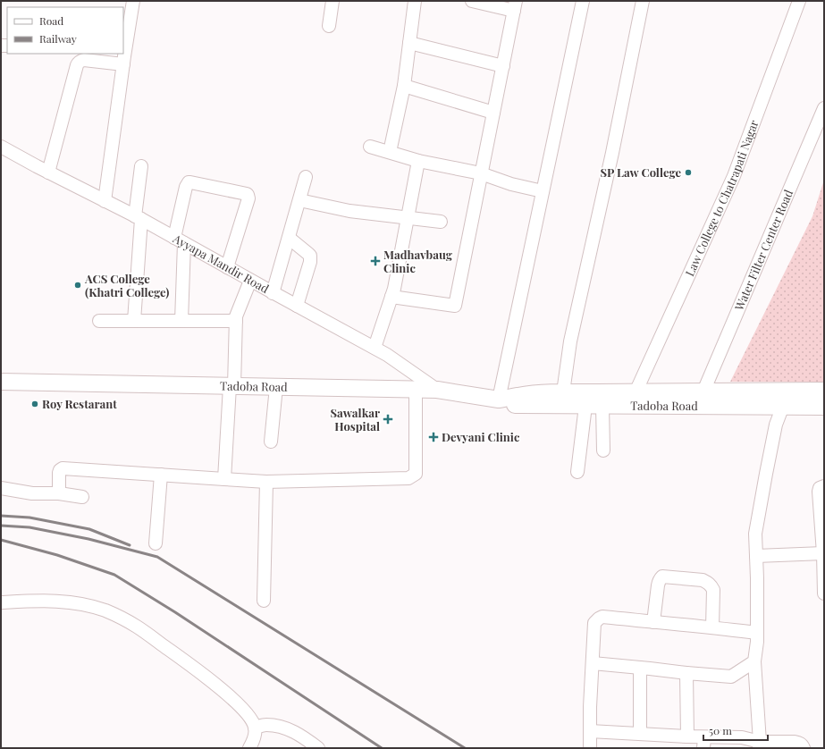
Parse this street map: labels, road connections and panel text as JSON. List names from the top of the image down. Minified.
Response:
{"streets":{"main road":["Tadoba Road"],"street":["Law College to Chatrapati Nagar","Water Filter Center Road","Ayyapa Mandir Road"]},"crossings":[["Law College to Chatrapati Nagar","Tadoba Road"],["Water Filter Center Road","Tadoba Road"],["Ayyapa Mandir Road","Tadoba Road"]],"places":{"other":["SP Law College","ACS College (Khatri College)","Roy Restarant"],"health":["Madhavbaug Clinic","Sawalkar Hospital","Devyani Clinic"]},"legend":["Road","Railway"],"scale_bar":"50 m"}
